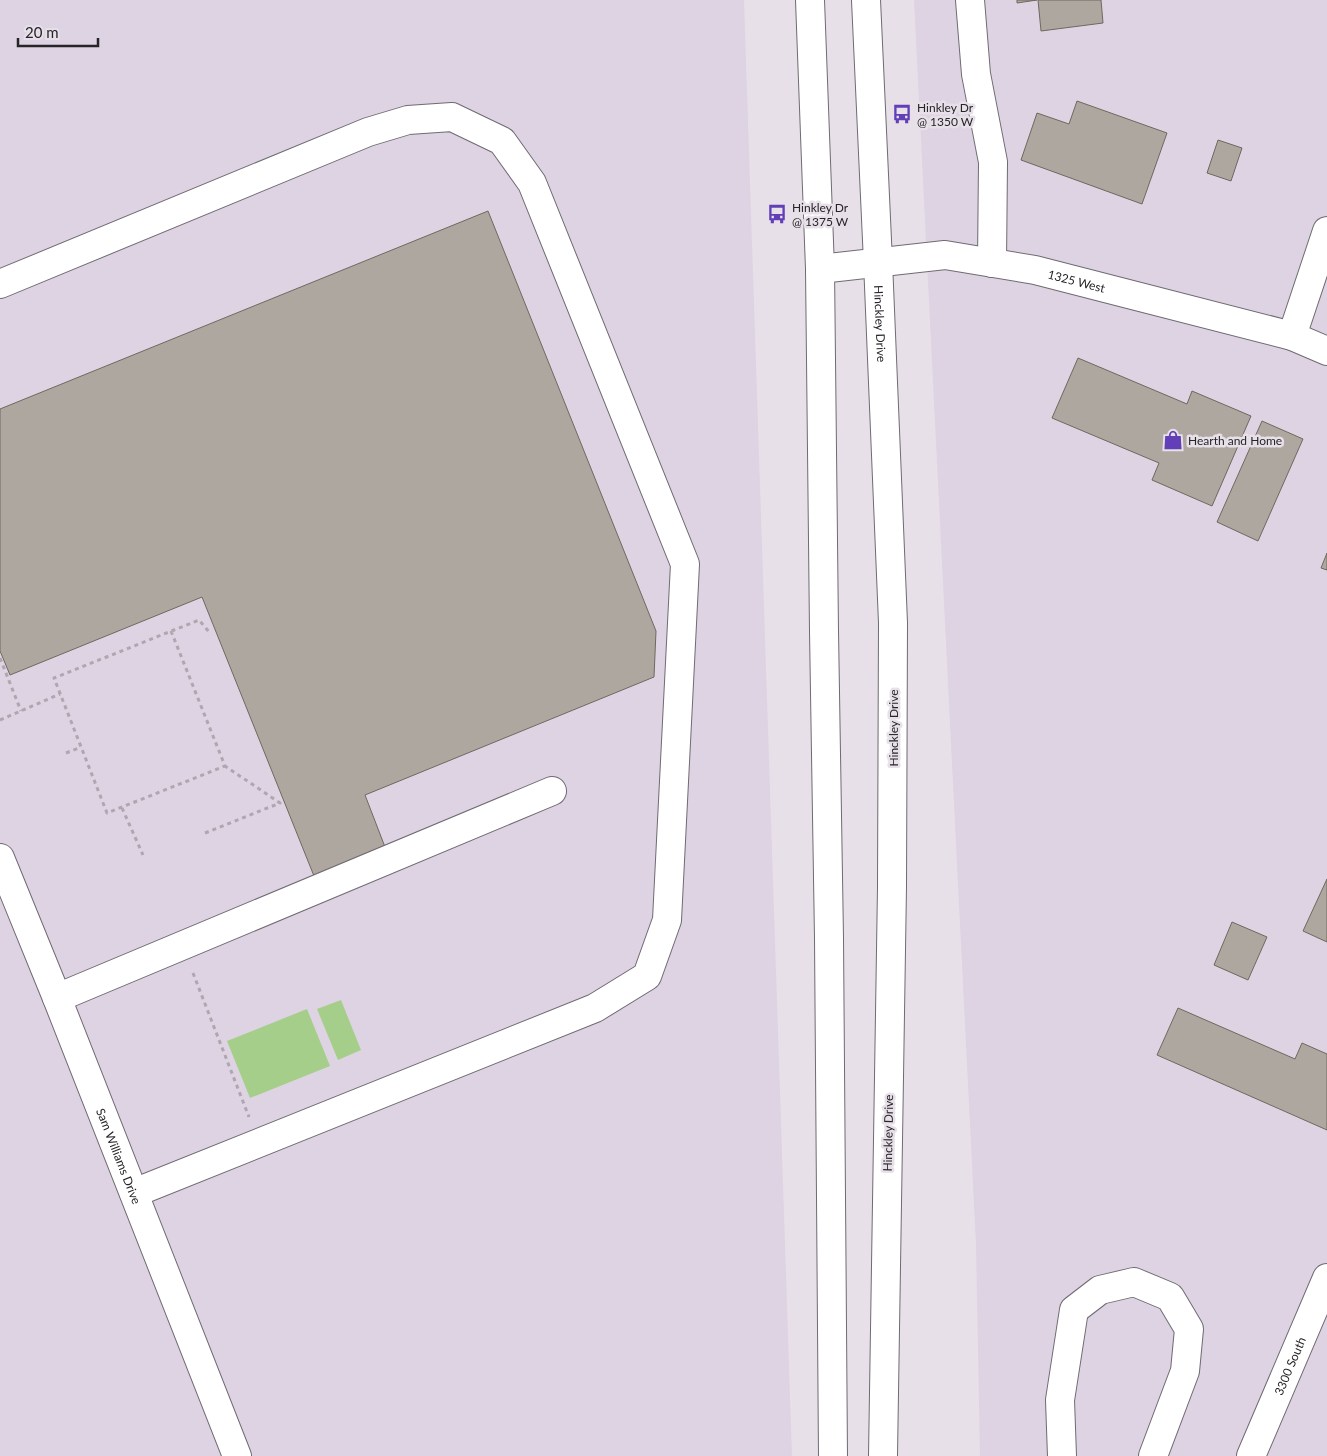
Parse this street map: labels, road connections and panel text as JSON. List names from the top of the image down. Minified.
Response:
{"streets":{"main road":["1325 West","Hinckley Drive","Sam Williams Drive","3300 South"]},"crossings":[["1325 West","Hinckley Drive"]],"places":{"bus stop":["Hinkley Dr @ 1350 W","Hinkley Dr @ 1375 W"],"shop":["Hearth and Home"]},"scale_bar":"20 m"}
